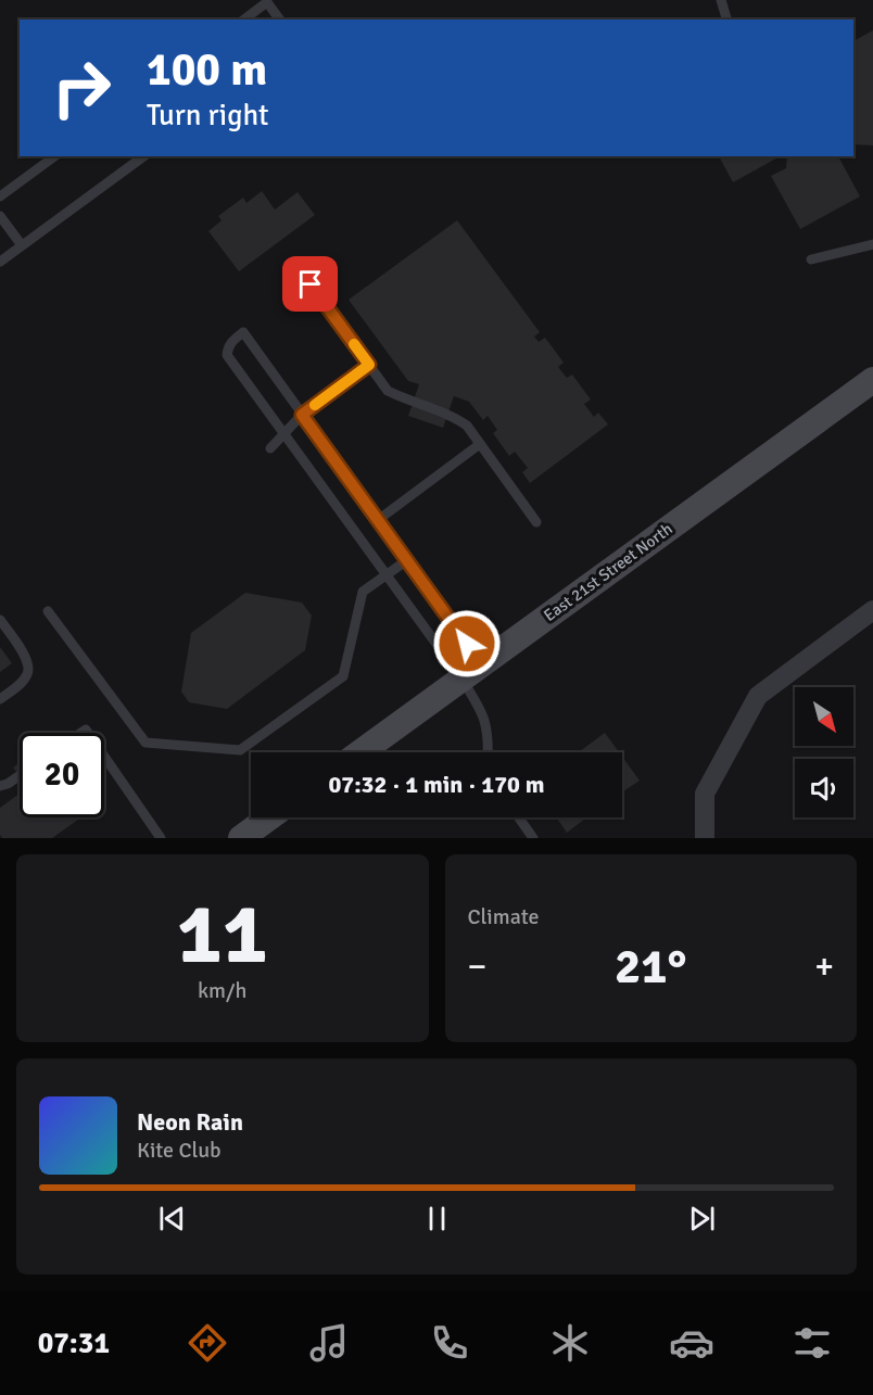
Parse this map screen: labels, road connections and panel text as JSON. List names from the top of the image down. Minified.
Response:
{"streets":{"main road":["East 21st Street North"]},"north":"bottom right","page":{"turn":["100 m","Turn right"],"limit":"20","trip":"07:32 · 1 min · 170 m","tile":[["11","km/h"],"Climate"],"heat":["−","21°","+"],"song":["Neon Rain","Kite Club"],"tabs":"07:31"}}
